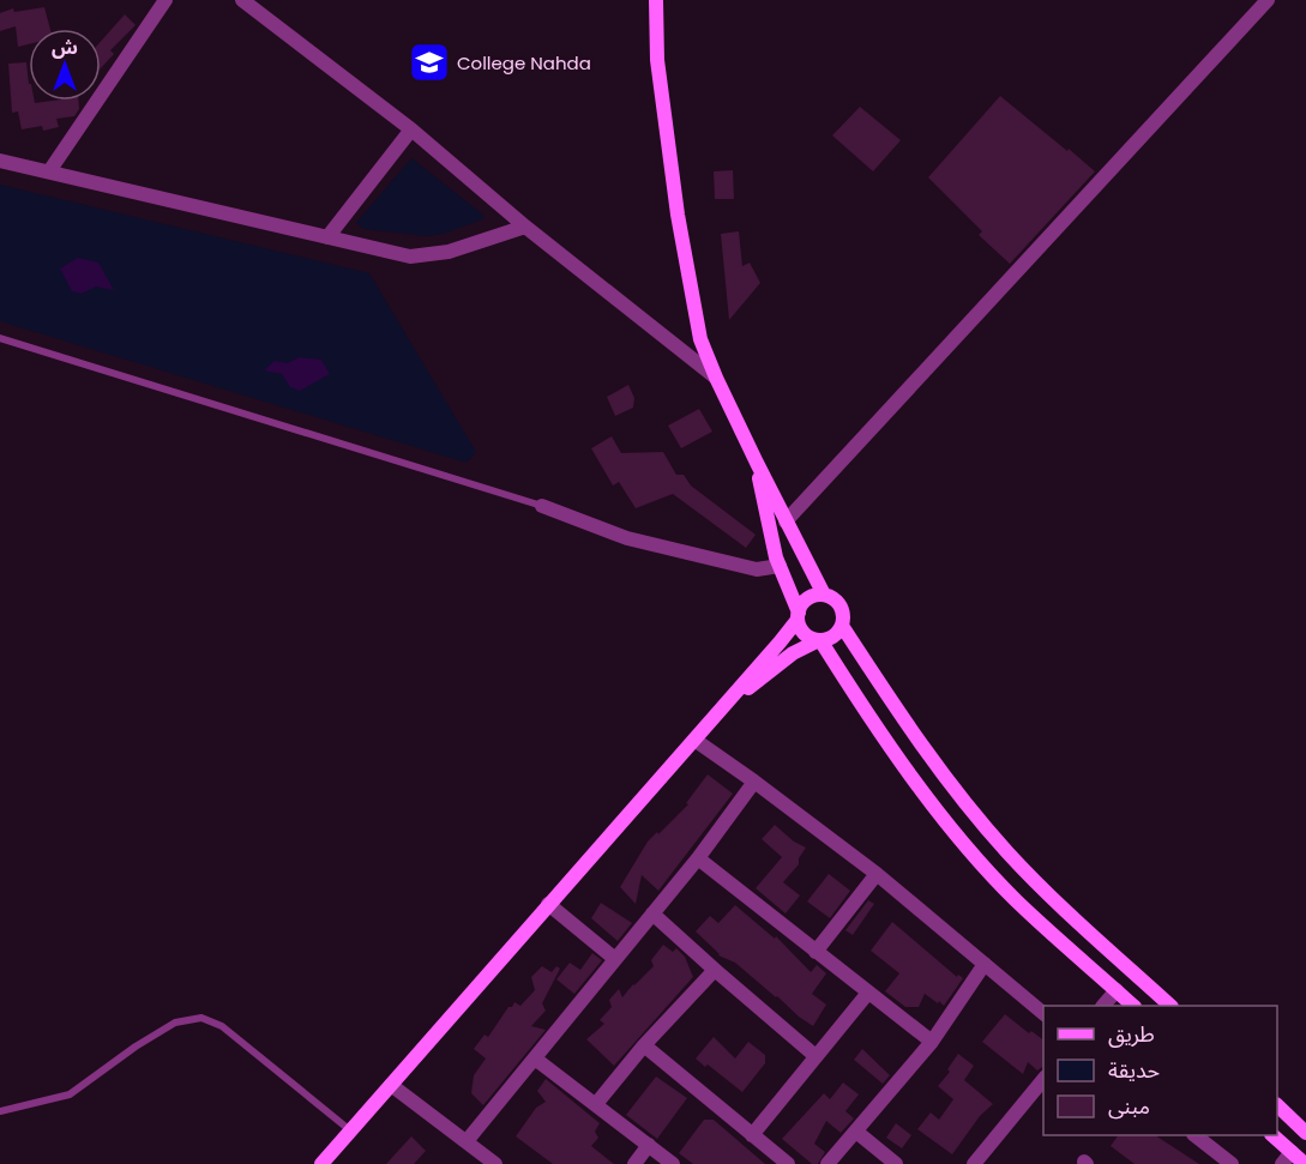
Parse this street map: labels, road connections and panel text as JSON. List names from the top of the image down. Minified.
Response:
{"places":{"school or university":["College Nahda"]},"legend":["طريق","حديقة","مبنى"],"north":"top"}
